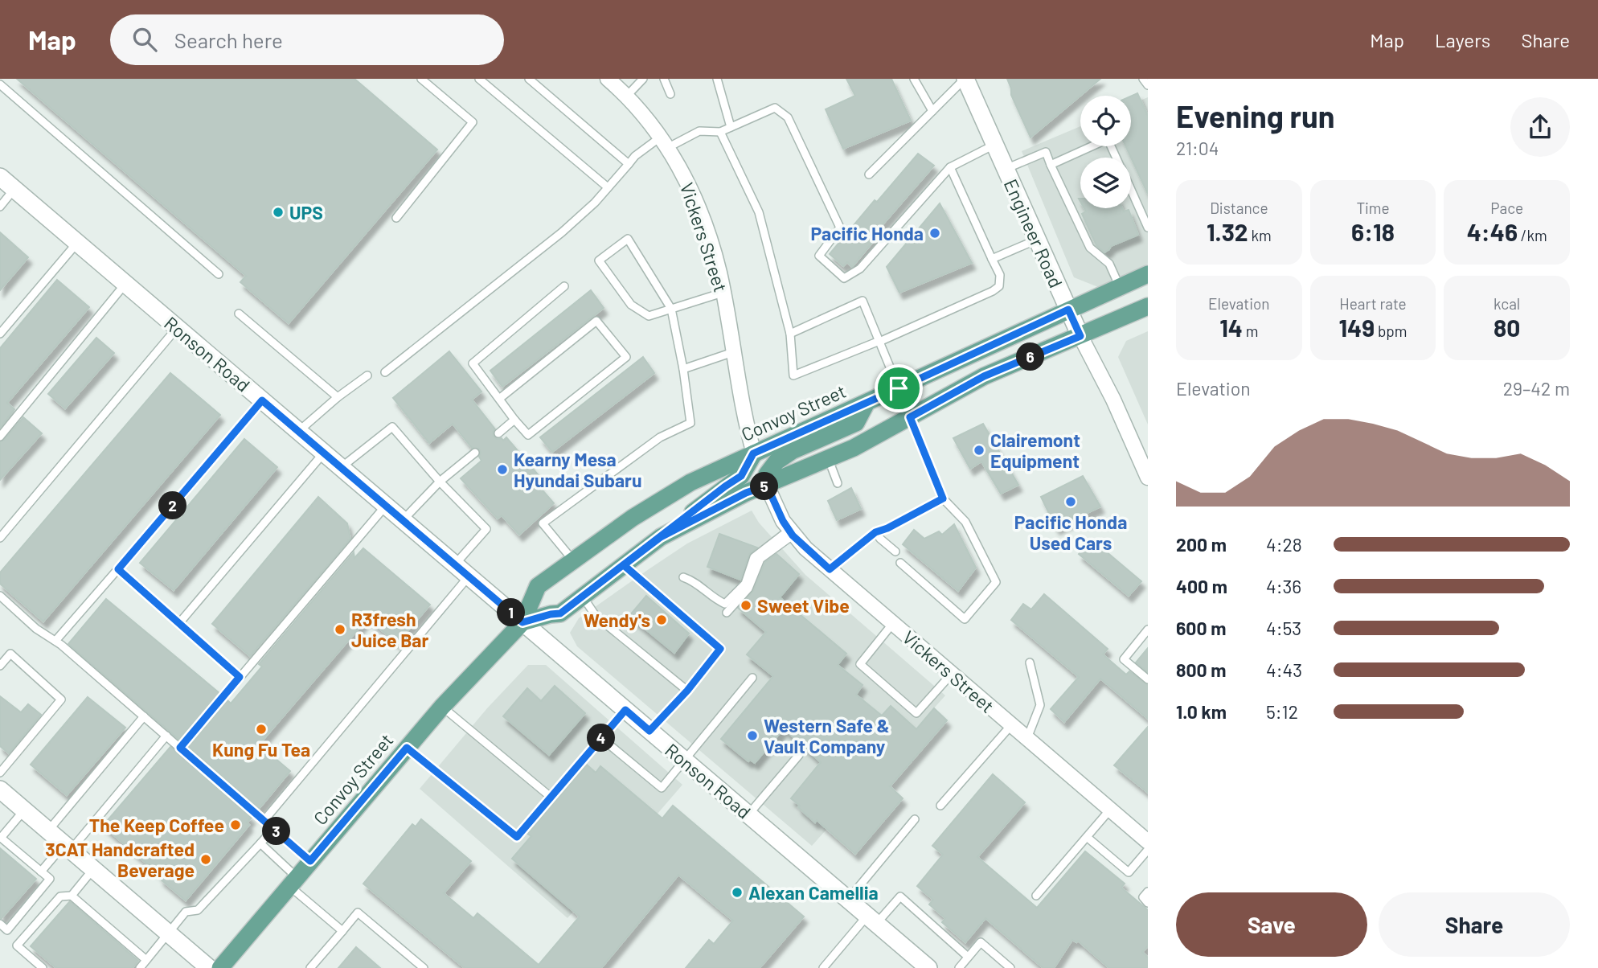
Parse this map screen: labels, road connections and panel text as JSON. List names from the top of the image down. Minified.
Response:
{"streets":{"main road":["Convoy Street"],"street":["Engineer Road","Vickers Street","Ronson Road"]},"crossings":[["Engineer Road","Convoy Street"],["Vickers Street","Convoy Street"],["Ronson Road","Convoy Street"]],"places":["UPS","Pacific Honda","Clairemont Equipment","Kearny Mesa Hyundai Subaru","Pacific Honda Used Cars","Sweet Vibe","Wendy's","R3fresh Juice Bar","Kung Fu Tea","Western Safe & Vault Company","The Keep Coffee","3CAT Handcrafted Beverage","Alexan Camellia"],"page":{"header":"Map","search":"Search here","nav":["Map","Layers","Share"],"heading":["Evening run","21:04"],"stats":[["Distance","1.32 km"],["Time","6:18"],["Pace","4:46 /km"],["Elevation","14 m"],["Heart rate","149 bpm"],["kcal","80"]],"pins":["6","5","2","1","4","3"],"chart":["Elevation","29–42 m"],"list":[{"name":"200 m","note":"4:28"},{"name":"400 m","note":"4:36"},{"name":"600 m","note":"4:53"},{"name":"800 m","note":"4:43"},{"name":"1.0 km","note":"5:12"}],"buttons":["Save","Share"]}}
